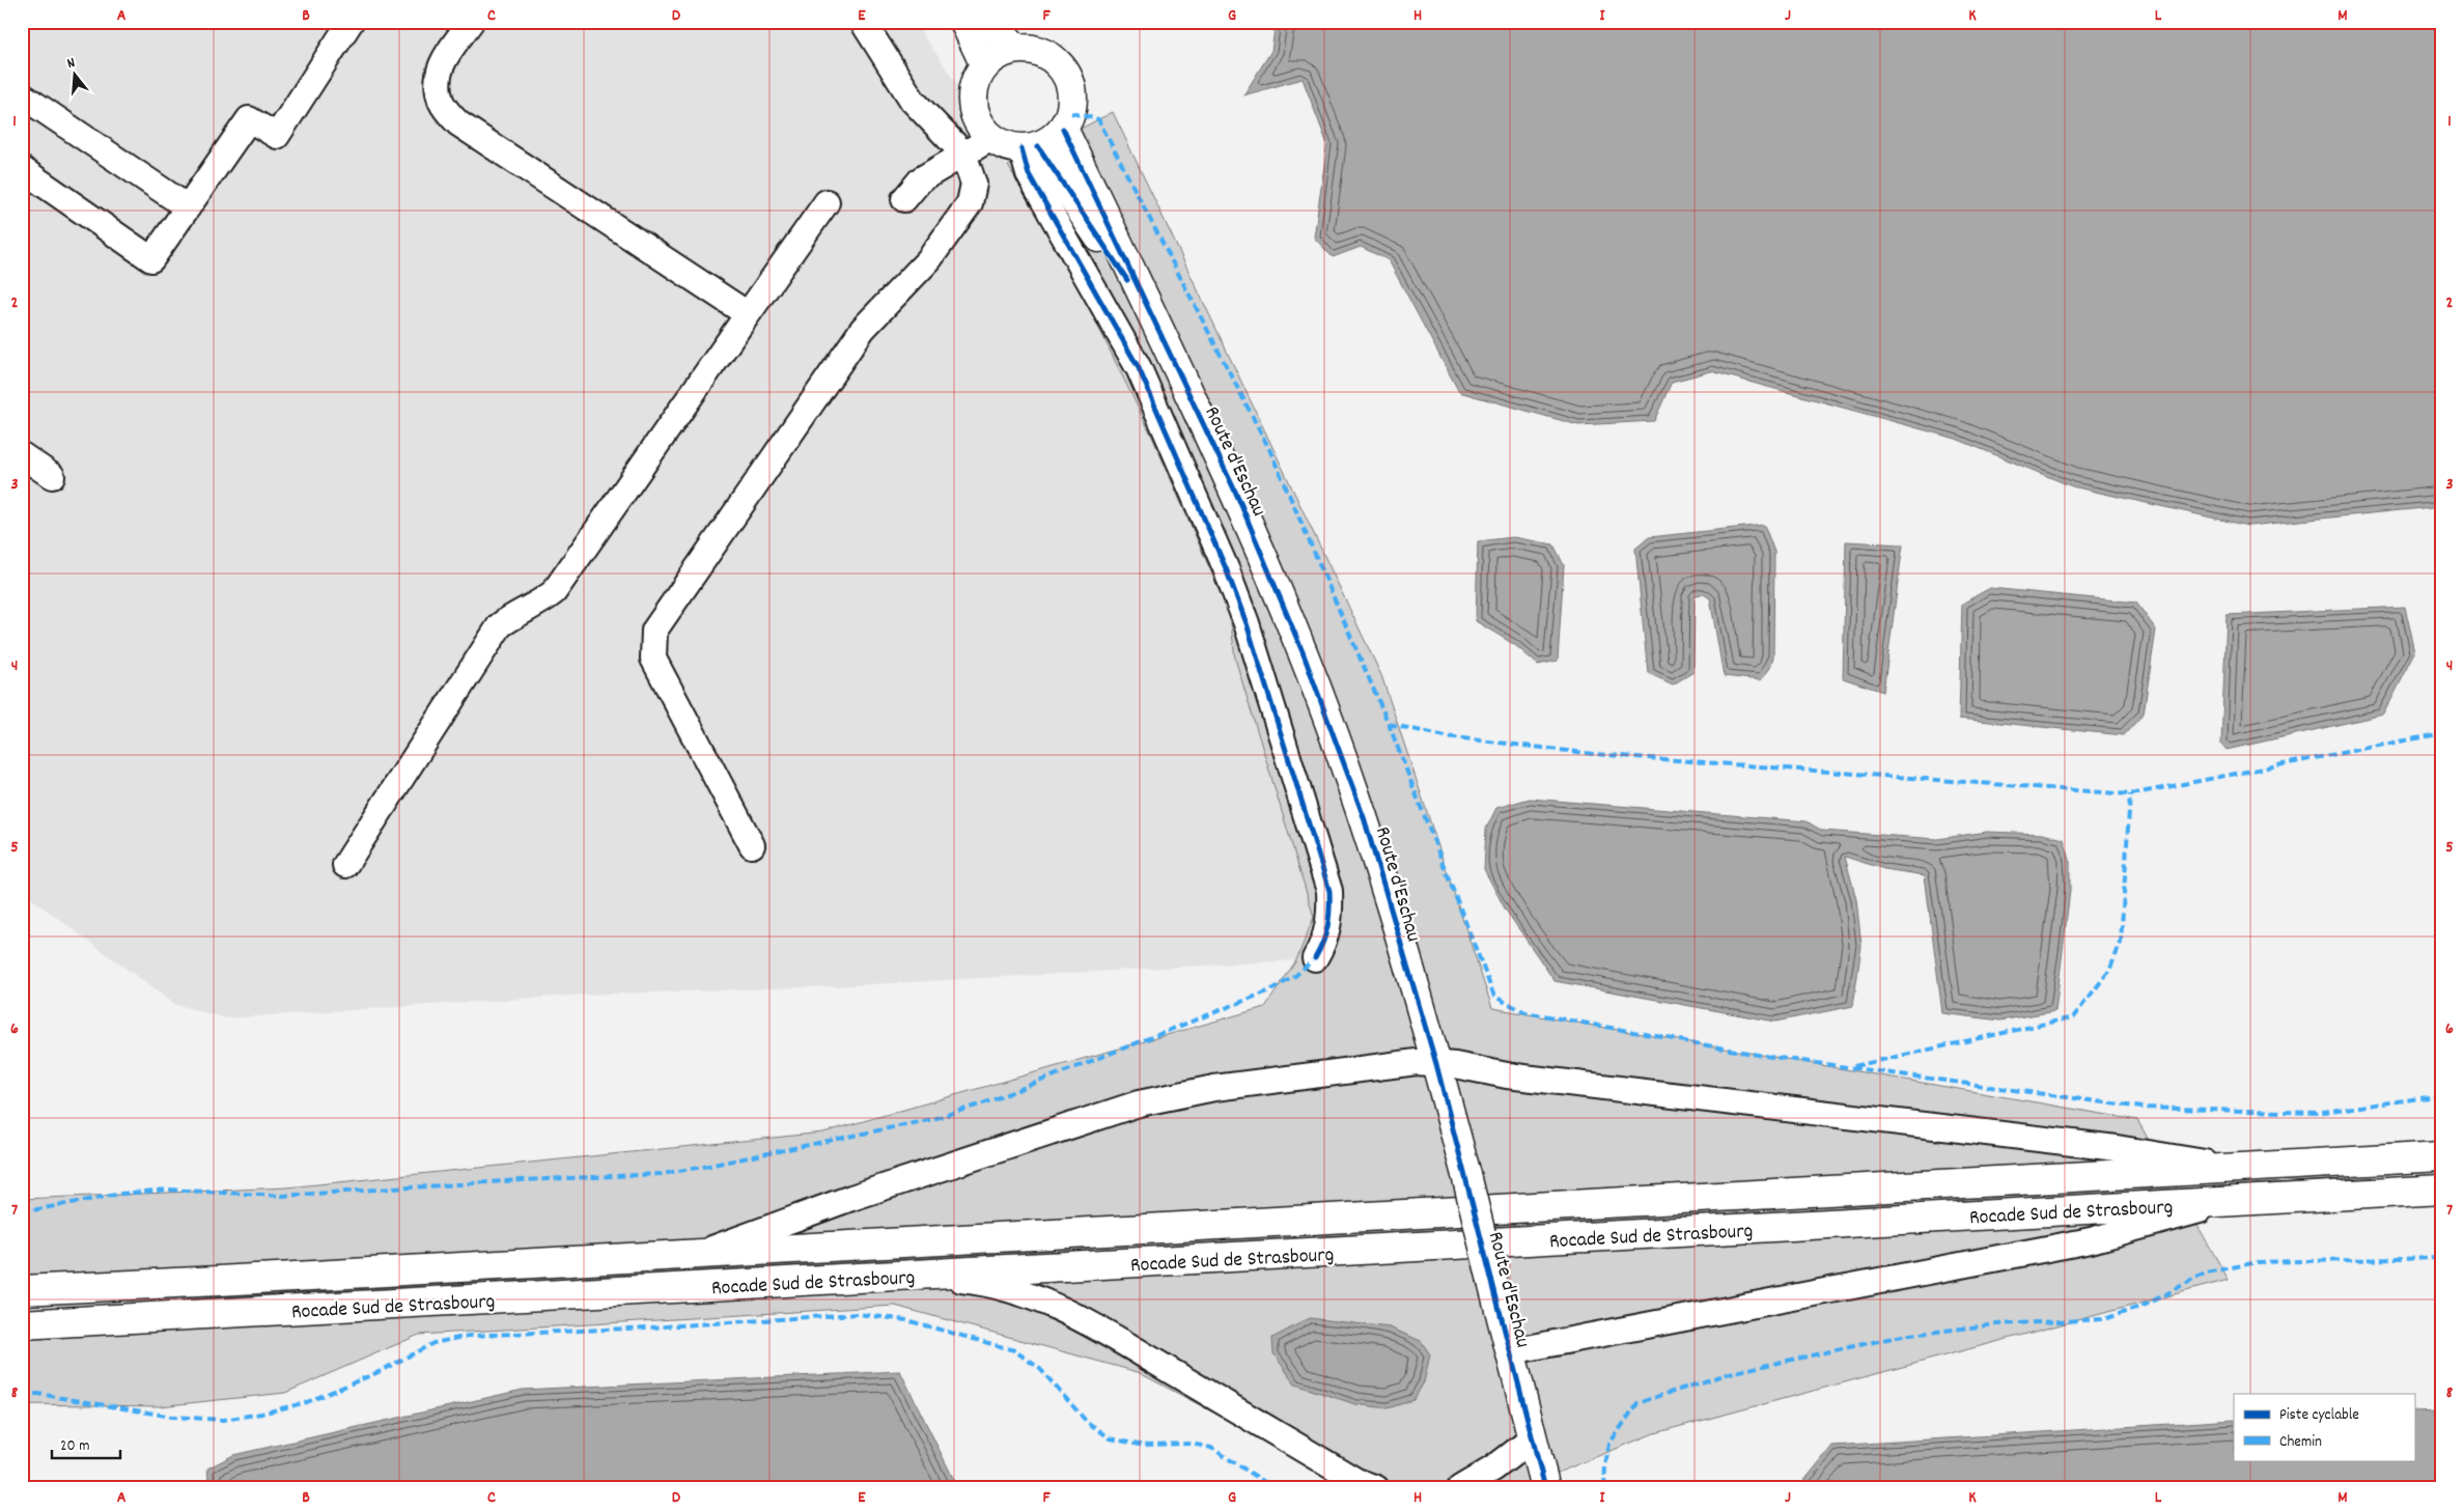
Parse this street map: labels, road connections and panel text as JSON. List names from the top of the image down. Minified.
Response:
{"streets":{"main road":["Route d'Eschau","Rocade Sud de Strasbourg"]},"legend":["Piste cyclable","Chemin"],"scale_bar":"20 m","north":"top","grid":{"columns":["A","B","C","D","E","F","G","H","I","J","K","L","M"],"rows":["1","2","3","4","5","6","7","8"]}}
